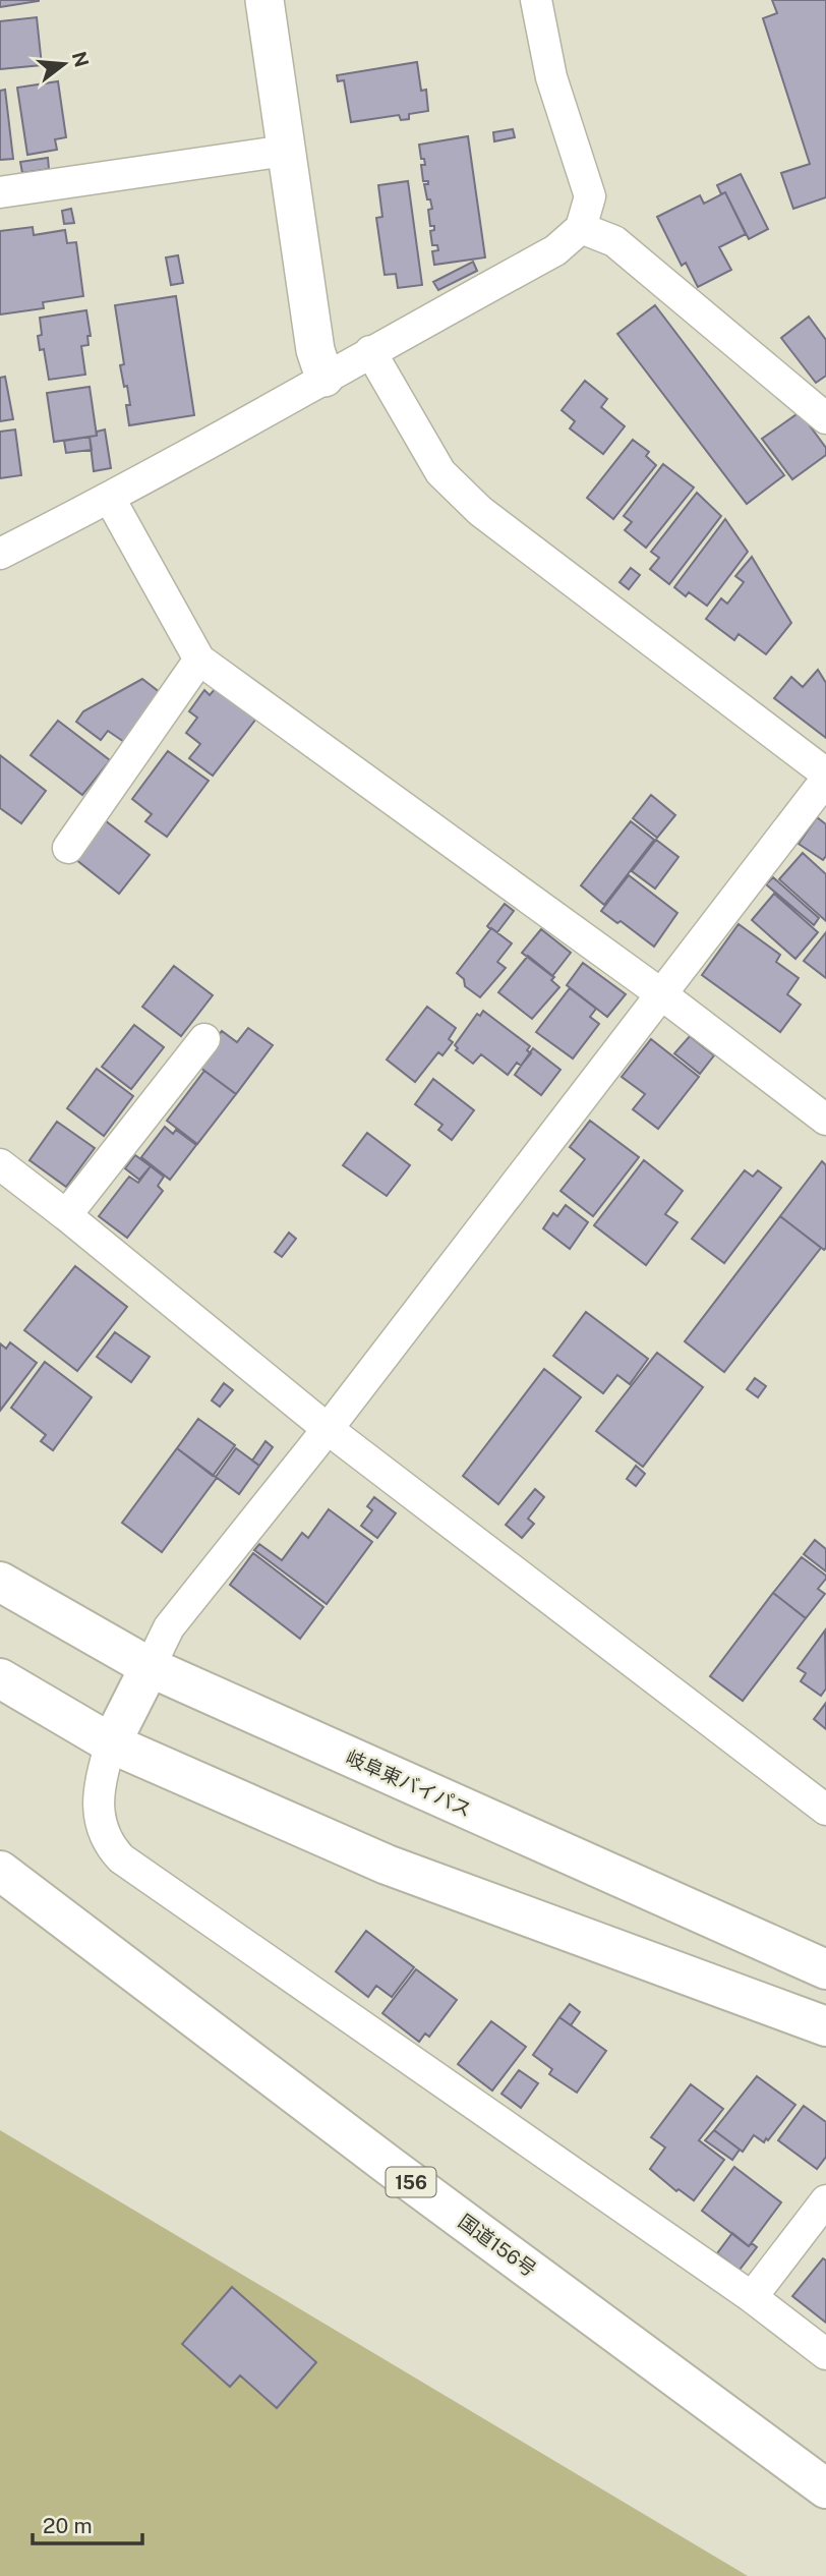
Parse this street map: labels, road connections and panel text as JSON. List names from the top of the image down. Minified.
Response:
{"streets":{"highway":["岐阜東バイパス","156","国道156号"]},"scale_bar":"20 m","north":"right"}
